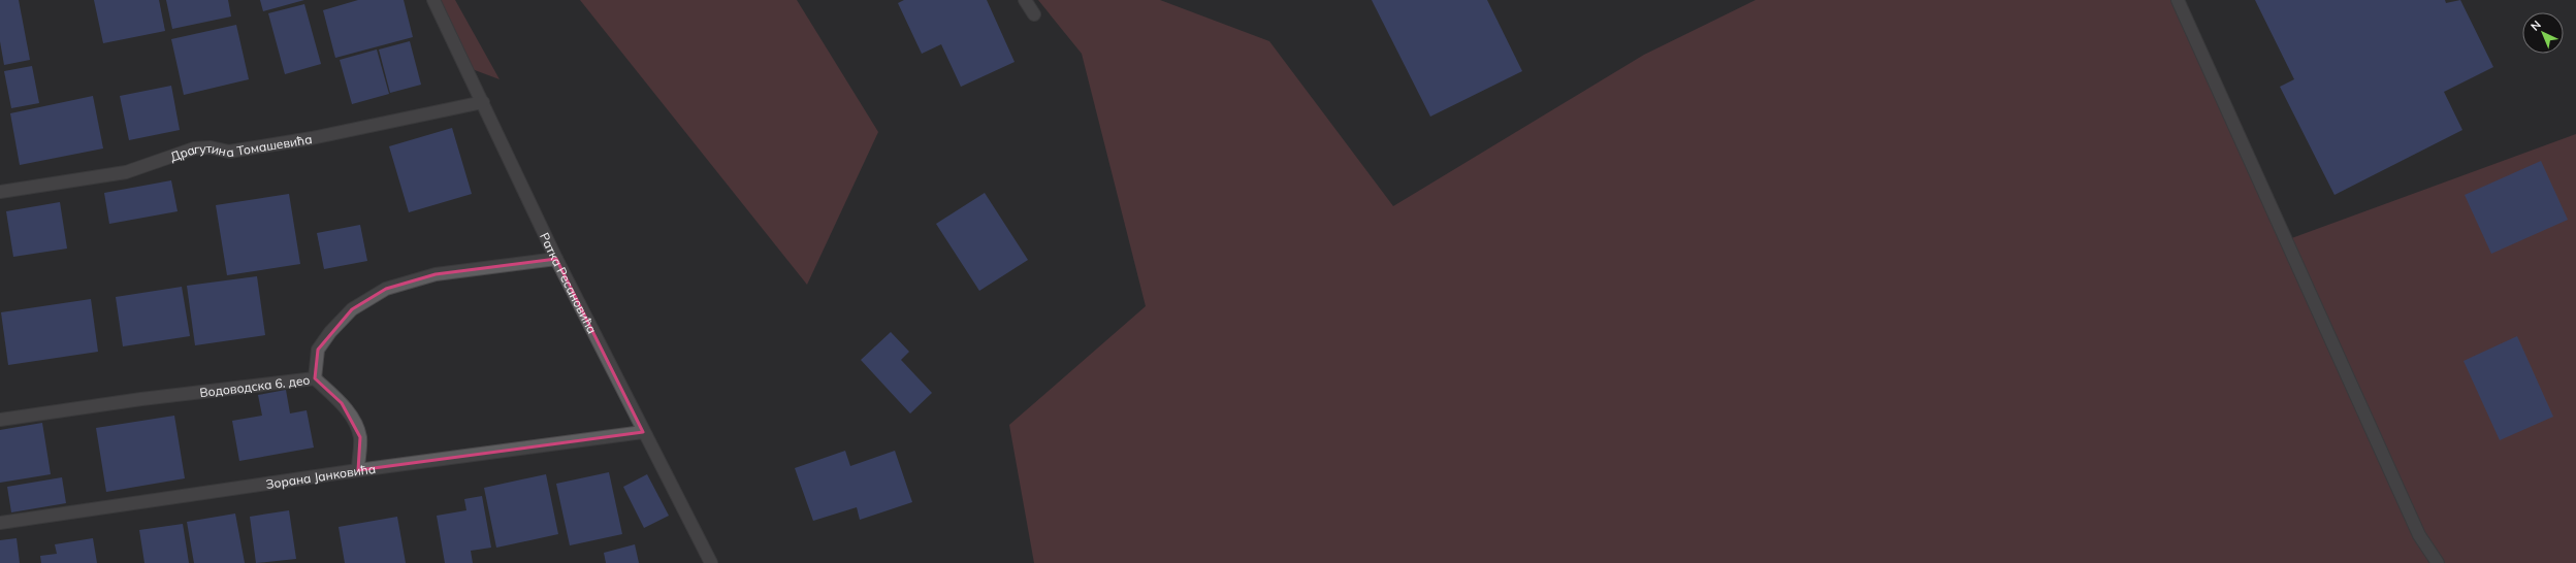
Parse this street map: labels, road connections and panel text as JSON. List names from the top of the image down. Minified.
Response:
{"streets":{"street":["Драгутина Томашевића","Ратка Ресановића","Водоводска 6. део","Зорана Јанковића"]},"crossings":[["Драгутина Томашевића","Ратка Ресановића"],["Ратка Ресановића","Водоводска 6. део"],["Ратка Ресановића","Зорана Јанковића"]],"north":"top left"}
